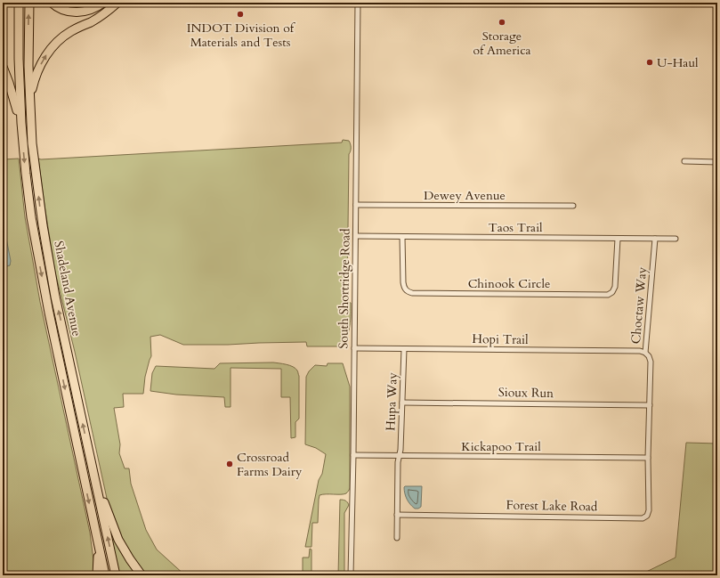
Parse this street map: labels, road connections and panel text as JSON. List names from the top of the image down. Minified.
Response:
{"streets":{"highway":["Shadeland Avenue"],"street":["Dewey Avenue","Taos Trail","Chinook Circle","South Shortridge Road","Choctaw Way","Hopi Trail","Sioux Run","Hupa Way","Kickapoo Trail","Forest Lake Road"]},"crossings":[["Dewey Avenue","South Shortridge Road"],["Taos Trail","Chinook Circle"],["Taos Trail","South Shortridge Road"],["Taos Trail","Choctaw Way"],["South Shortridge Road","Hopi Trail"],["South Shortridge Road","Kickapoo Trail"],["Choctaw Way","Hopi Trail"],["Choctaw Way","Sioux Run"],["Choctaw Way","Kickapoo Trail"],["Choctaw Way","Forest Lake Road"],["Hopi Trail","Hupa Way"],["Sioux Run","Hupa Way"],["Hupa Way","Kickapoo Trail"],["Kickapoo Trail","Forest Lake Road"]],"places":["INDOT Division of Materials and Tests","Storage of America","U-Haul","Crossroad Farms Dairy"]}
